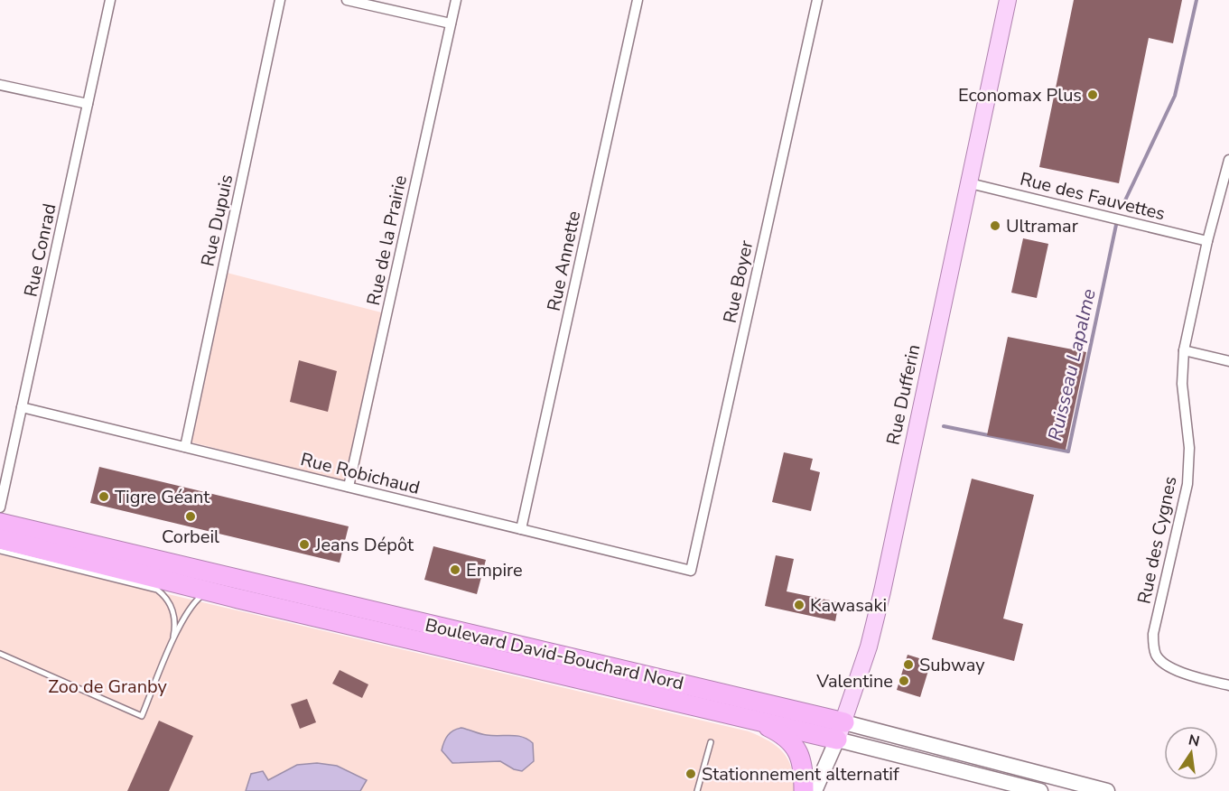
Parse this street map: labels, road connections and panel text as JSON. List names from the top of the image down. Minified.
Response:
{"streets":{"highway":["Boulevard David-Bouchard Nord"],"main road":["Rue Dufferin"],"street":["Rue des Fauvettes","Rue Dupuis","Rue de la Prairie","Rue Conrad","Rue Annette","Rue Boyer","Rue Robichaud","Rue des Cygnes"]},"crossings":[["Rue des Fauvettes","Rue Dufferin"],["Rue des Fauvettes","Rue des Cygnes"],["Rue Dupuis","Rue Robichaud"],["Rue de la Prairie","Rue Robichaud"],["Rue Conrad","Rue Robichaud"],["Rue Annette","Rue Robichaud"],["Rue Boyer","Rue Robichaud"],["Rue Dufferin","Boulevard David-Bouchard Nord"]],"water":["Ruisseau Lapalme"],"parks":["Zoo de Granby"],"places":["Economax Plus","Ultramar","Tigre Géant","Corbeil","Jeans Dépôt","Empire","Kawasaki","Subway","Valentine","Stationnement alternatif"],"north":"top"}
